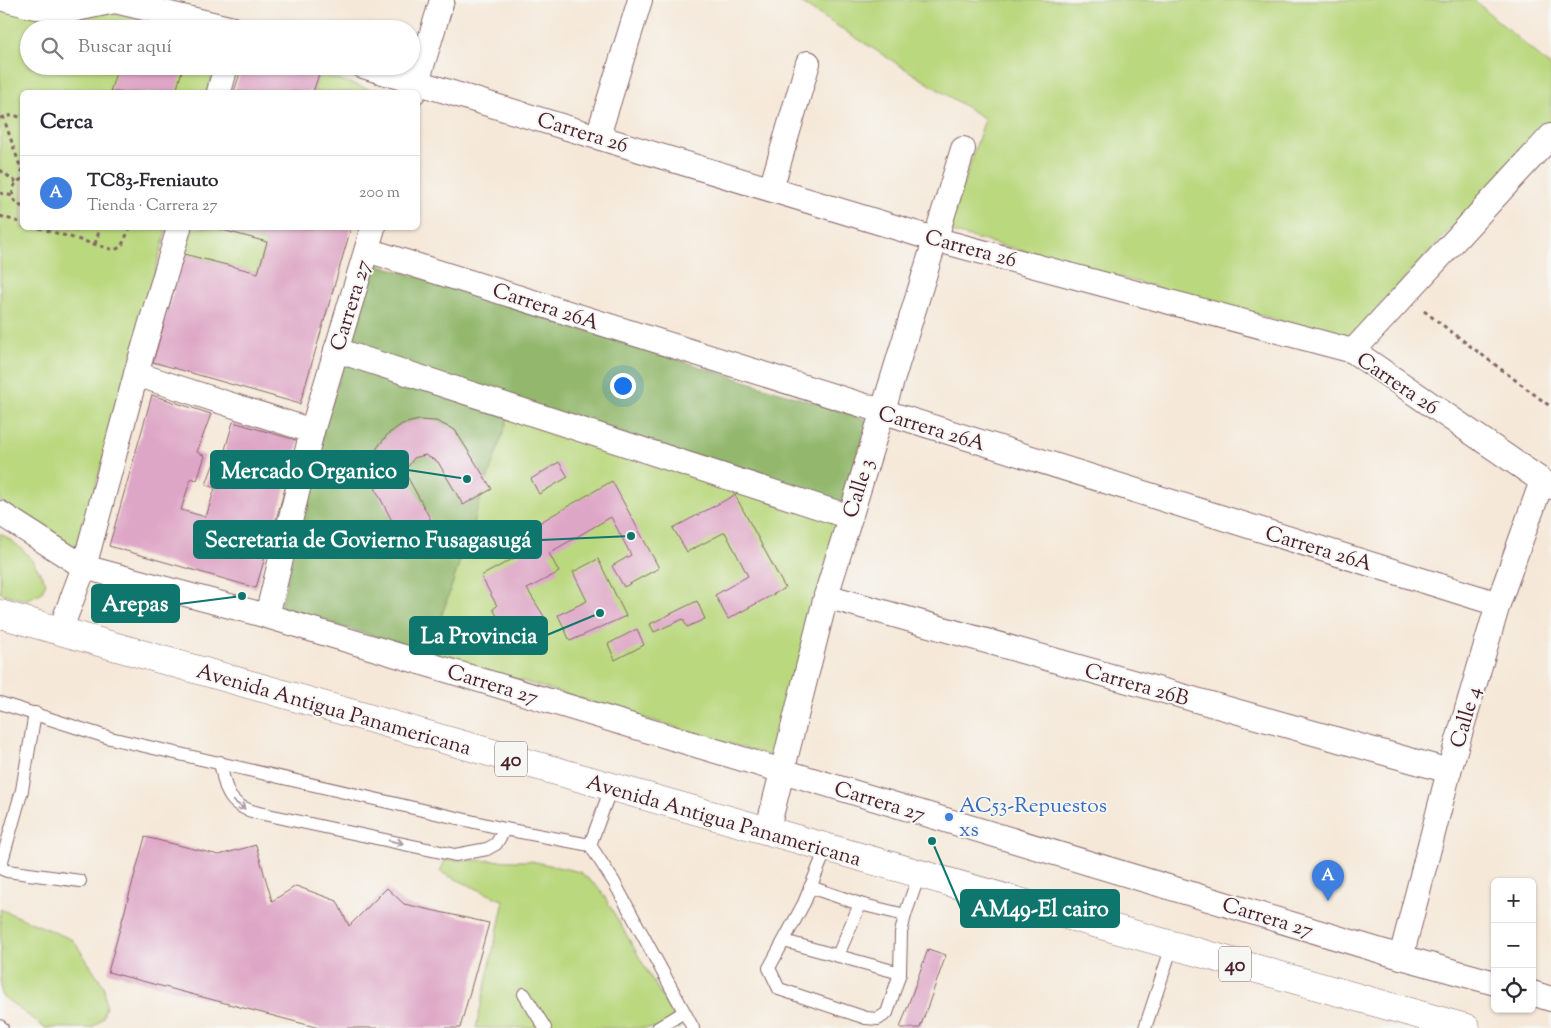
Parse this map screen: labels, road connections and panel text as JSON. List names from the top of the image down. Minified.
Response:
{"streets":{"main road":["Avenida Antigua Panamericana","40"],"street":["Carrera 26","Carrera 27","Carrera 26A","Calle 3","Carrera 26B","Calle 4"]},"crossings":[["Carrera 26","Calle 3"],["Carrera 26","Calle 4"],["Carrera 27","Carrera 26A"],["Carrera 27","Calle 3"],["Carrera 27","Calle 4"],["Carrera 26A","Calle 3"],["Carrera 26A","Calle 4"],["Calle 3","Carrera 26B"],["Calle 3","Avenida Antigua Panamericana"],["Carrera 26B","Calle 4"]],"places":["Mercado Organico","Secretaria de Govierno Fusagasugá","Arepas","La Provincia","AC53-Repuestos xs","AM49-El cairo"],"page":{"search":"Buscar aquí","heading":"Cerca","list":[{"mark":"A","name":"TC83-Freniauto","note":"Tienda · Carrera 27","value":"200 m"}],"pins":"A","map_buttons":["+","−"]}}
